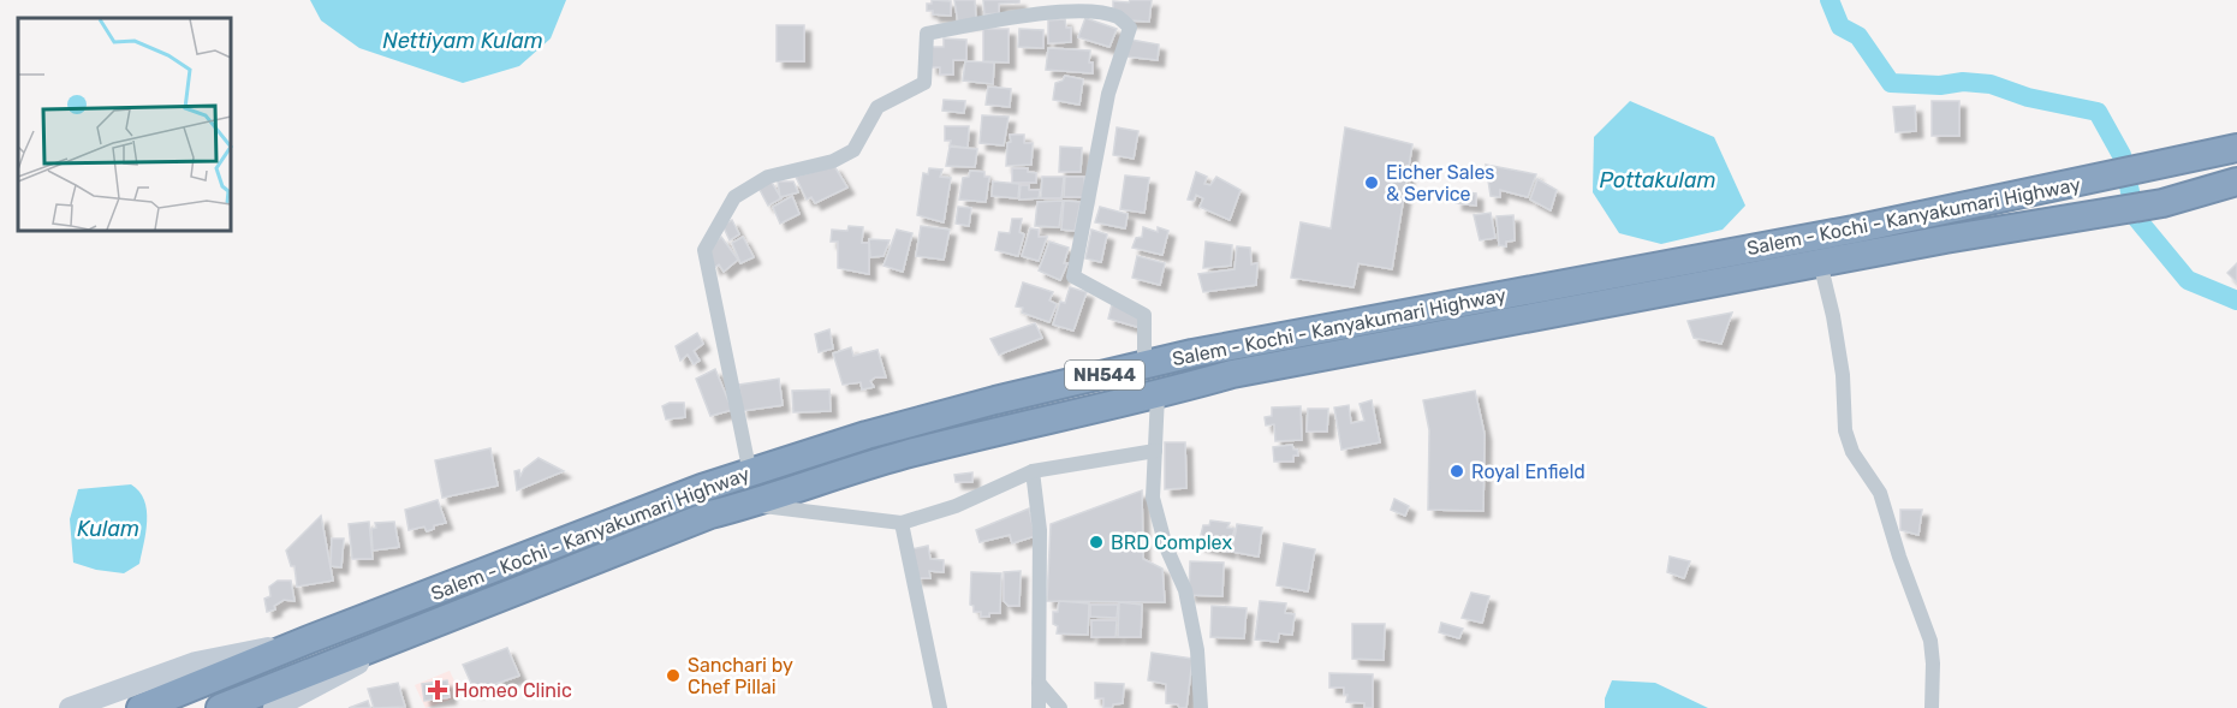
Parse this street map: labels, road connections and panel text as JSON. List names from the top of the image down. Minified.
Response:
{"streets":{"highway":["Salem - Kochi - Kanyakumari Highway","NH544"]},"water":["Nettiyam Kulam","Pottakulam","Kulam"],"places":{"other":["Eicher Sales & Service","Royal Enfield","BRD Complex","Sanchari by Chef Pillai"],"health":["Homeo Clinic"]}}
